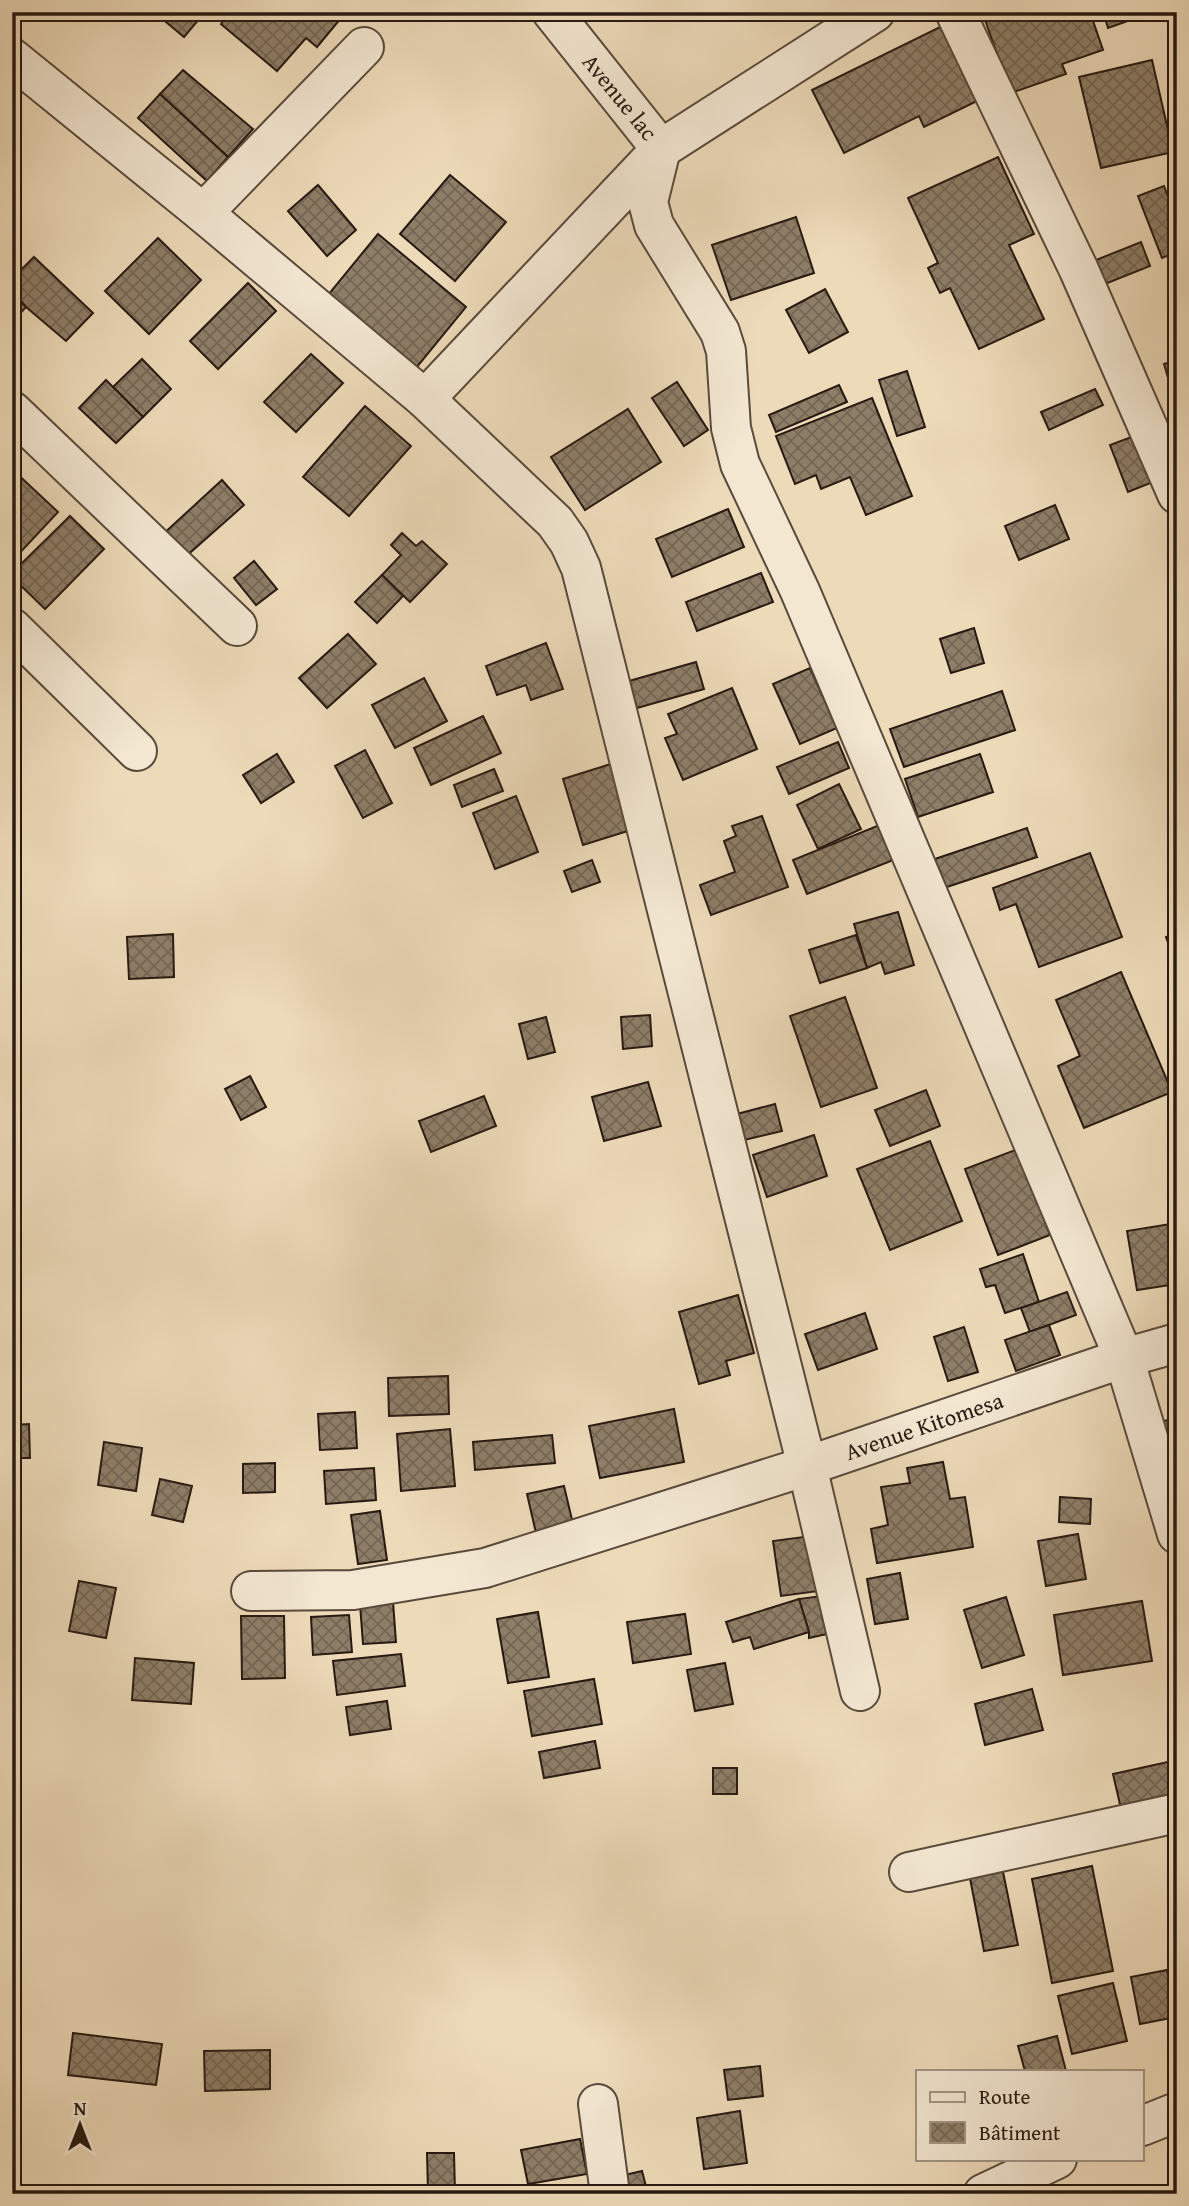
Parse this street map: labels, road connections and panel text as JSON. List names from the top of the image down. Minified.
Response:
{"streets":{"street":["Avenue lac","Avenue Kitomesa"]},"legend":["Route","Bâtiment"],"north":"top"}
